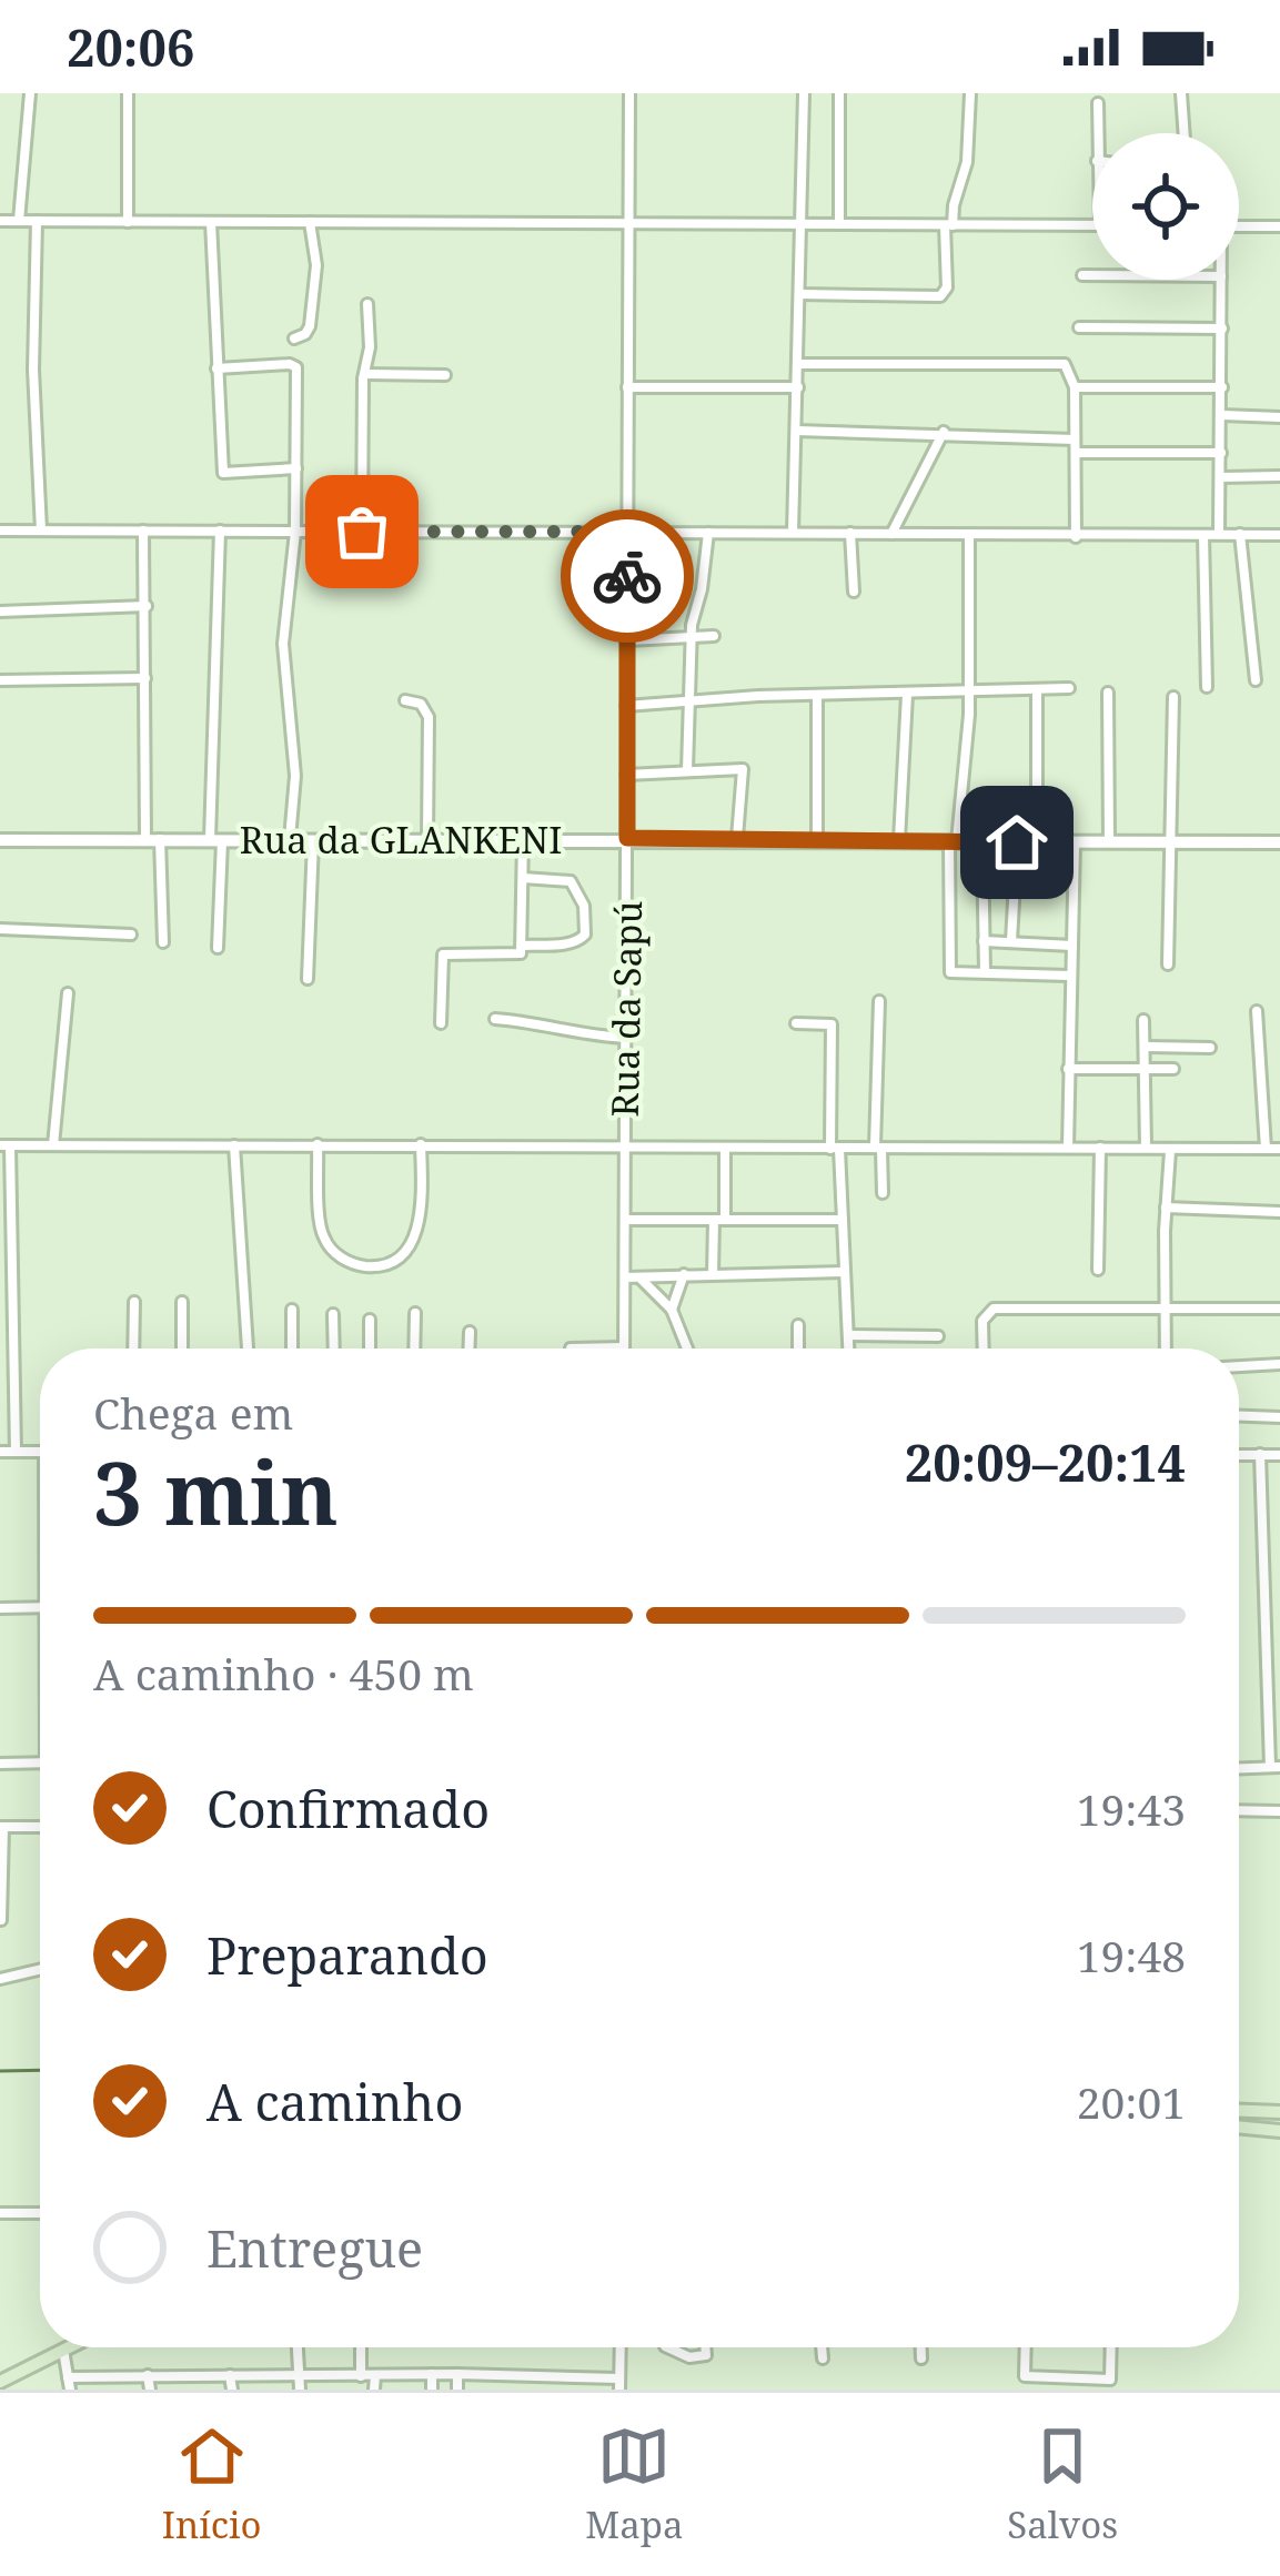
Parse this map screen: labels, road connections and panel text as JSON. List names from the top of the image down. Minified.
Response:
{"streets":{"street":["Rua da GLANKENI","Rua da Sapú"]},"crossings":[["Rua da GLANKENI","Rua da Sapú"]],"page":{"status":"20:06","heading":["3 min","Chega em","20:09–20:14"],"bar":"A caminho · 450 m","list":[["Confirmado","19:43"],["Preparando","19:48"],["A caminho","20:01"],"Entregue"],"tabs":["Início","Mapa","Salvos"]}}
